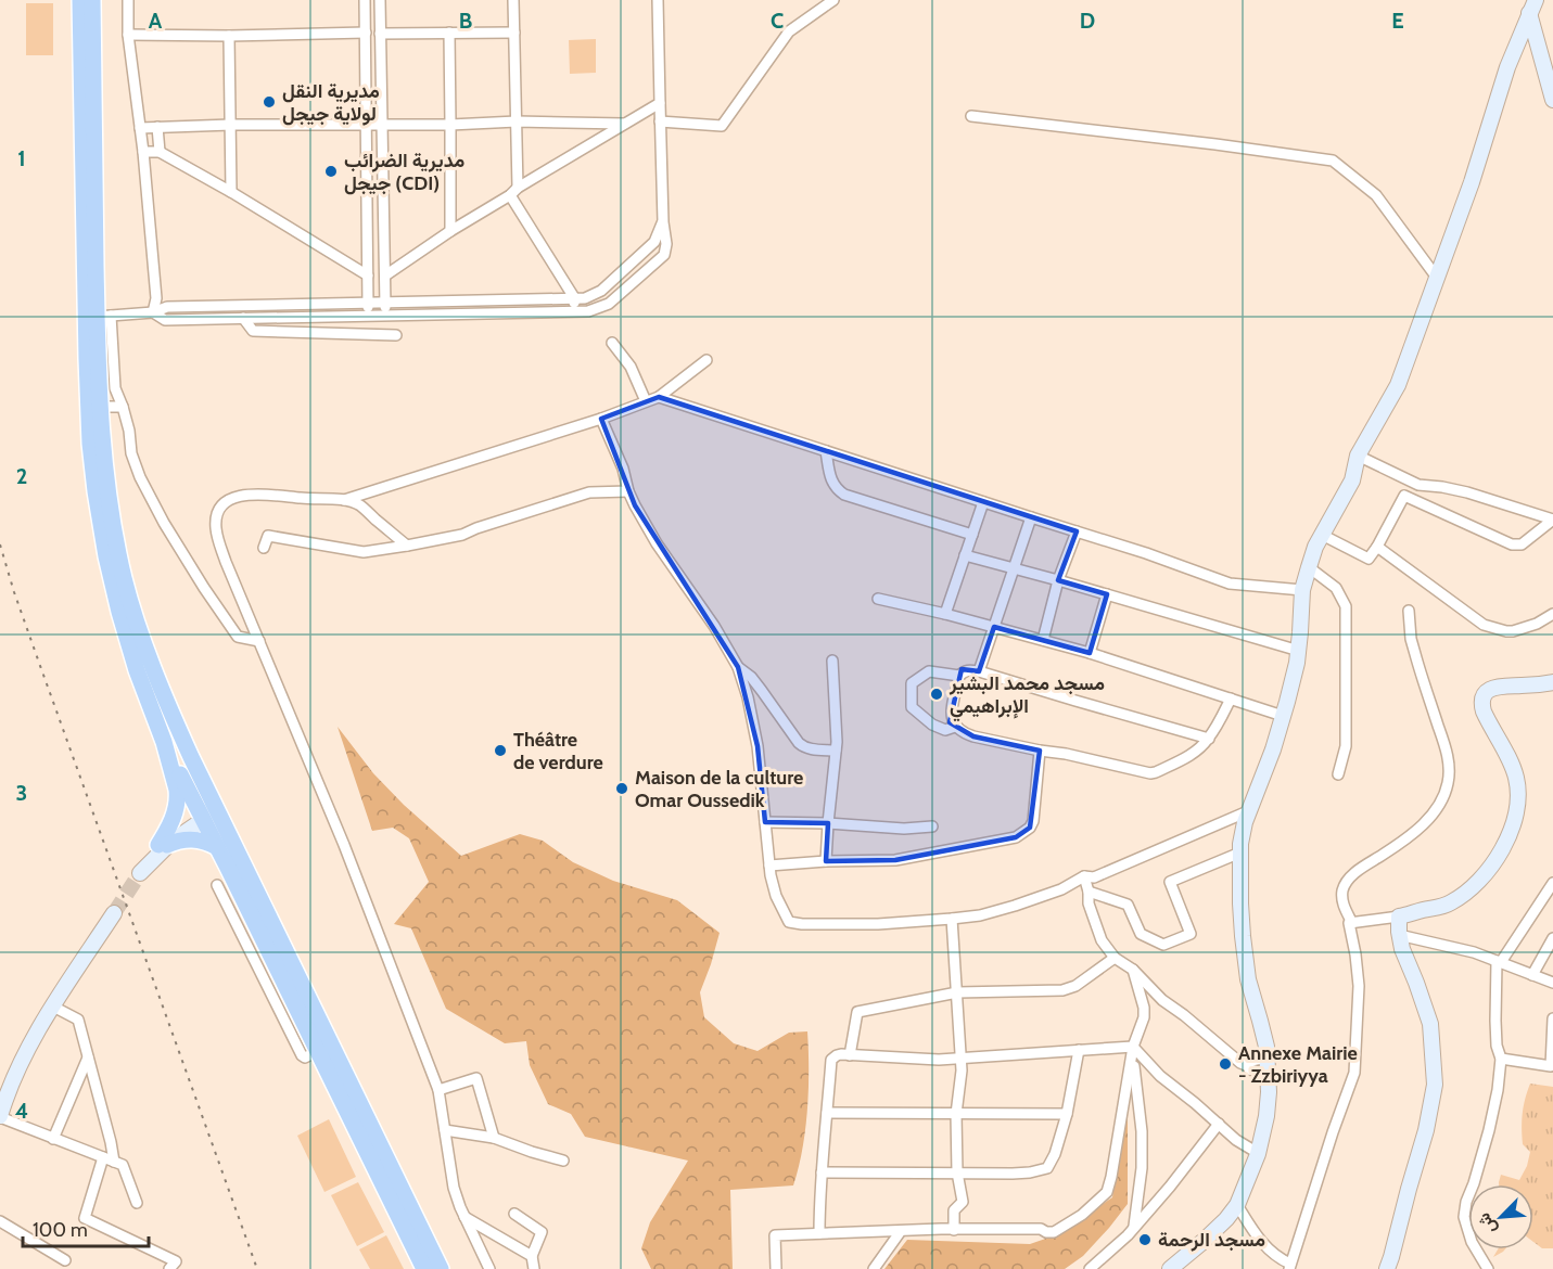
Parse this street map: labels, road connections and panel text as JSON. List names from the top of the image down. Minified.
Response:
{"places":["مديرية النقل لولاية جيجل","مديرية الضرائب جيجل (CDI)","مسجد محمد البشير الإبراهيمي","Théâtre de verdure","Maison de la culture Omar Oussedik","Annexe Mairie - Zzbiriyya","مسجد الرحمة"],"scale_bar":"100 m","north":"bottom left","grid":{"columns":["A","B","C","D","E"],"rows":["1","2","3","4"]}}
